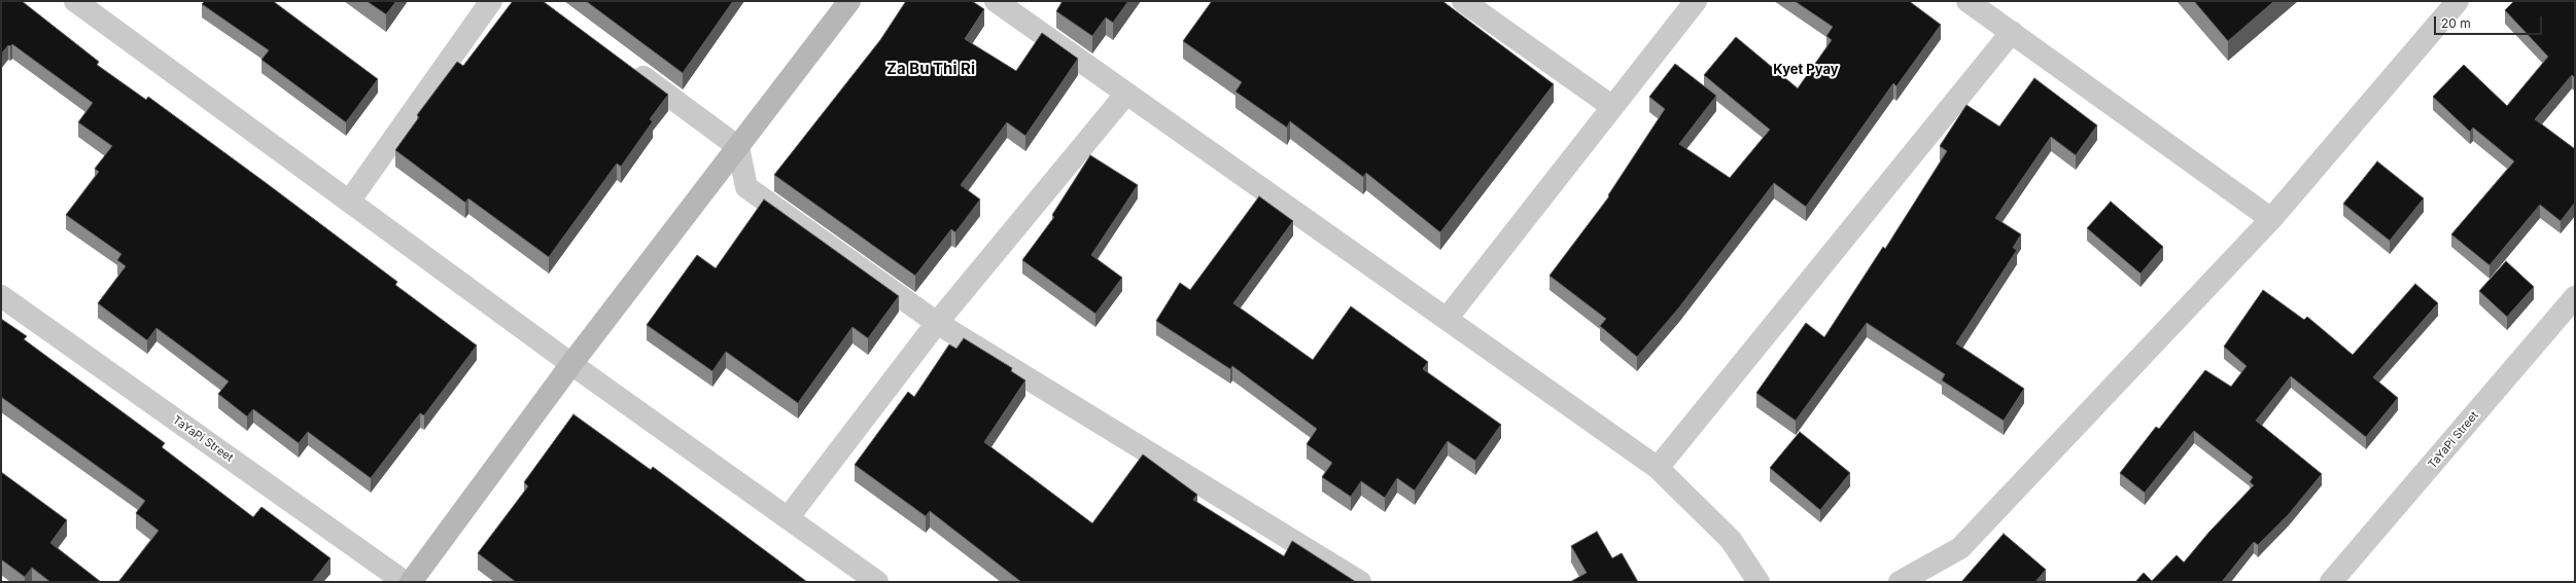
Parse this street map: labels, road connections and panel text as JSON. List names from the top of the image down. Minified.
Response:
{"streets":{"street":["TaYaPi Street"]},"districts":["Za Bu Thi Ri","Kyet Pyay"],"scale_bar":"20 m"}
